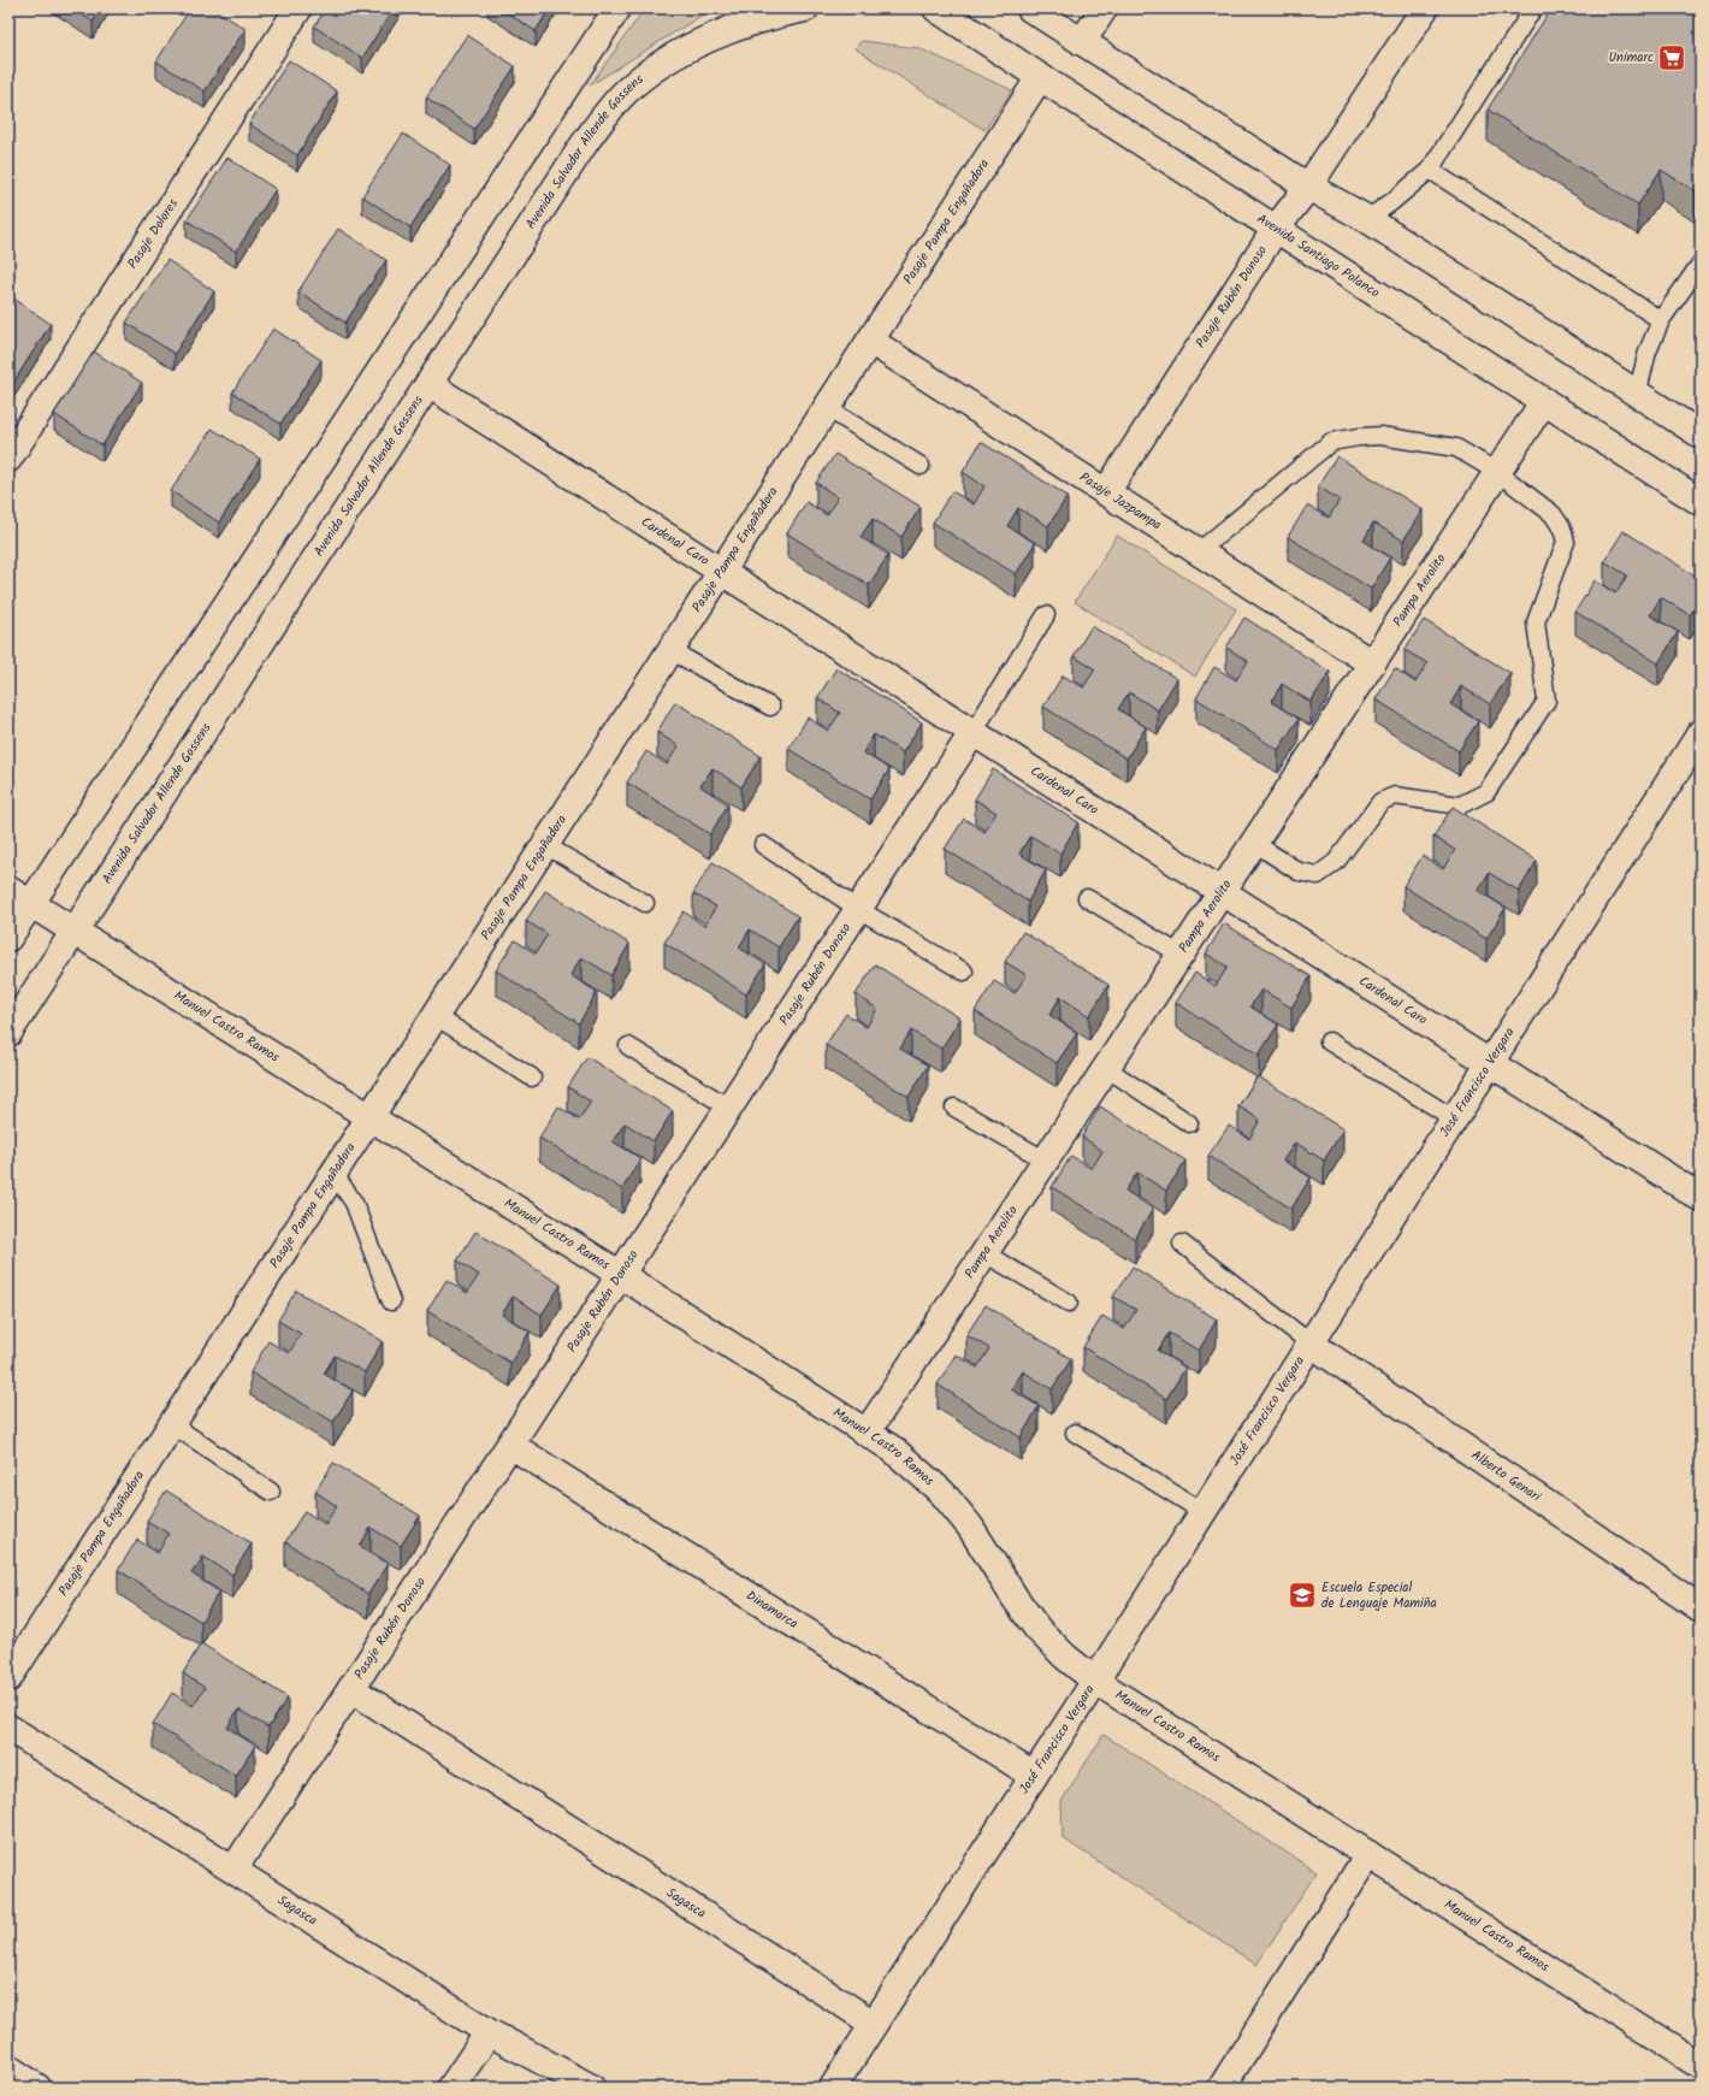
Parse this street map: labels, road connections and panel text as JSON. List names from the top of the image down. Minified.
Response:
{"streets":{"street":["Avenida Salvador Allende Gossens","Pasaje Pampa Engañadora","Pasaje Dolores","Avenida Santiago Polanco","Pasaje Rubén Donoso","Pasaje Jazpampa","Cardenal Caro","Pampa Aerolito","Manuel Castro Ramos","José Francisco Vergara","Alberto Genari","Dinamarca","Sagasca"]},"crossings":[["Avenida Salvador Allende Gossens","Cardenal Caro"],["Avenida Salvador Allende Gossens","Manuel Castro Ramos"],["Pasaje Pampa Engañadora","Avenida Santiago Polanco"],["Pasaje Pampa Engañadora","Pasaje Jazpampa"],["Pasaje Pampa Engañadora","Cardenal Caro"],["Pasaje Pampa Engañadora","Manuel Castro Ramos"],["Avenida Santiago Polanco","Pasaje Rubén Donoso"],["Avenida Santiago Polanco","Pampa Aerolito"],["Pasaje Rubén Donoso","Pasaje Jazpampa"],["Pasaje Rubén Donoso","Cardenal Caro"],["Pasaje Rubén Donoso","Manuel Castro Ramos"],["Pasaje Rubén Donoso","Dinamarca"],["Pasaje Rubén Donoso","Sagasca"],["Pasaje Jazpampa","Pampa Aerolito"],["Cardenal Caro","Pampa Aerolito"],["Cardenal Caro","José Francisco Vergara"],["Pampa Aerolito","Manuel Castro Ramos"],["Manuel Castro Ramos","José Francisco Vergara"],["José Francisco Vergara","Alberto Genari"],["José Francisco Vergara","Dinamarca"],["José Francisco Vergara","Sagasca"]],"places":{"supermarket":["Unimarc"],"school or university":["Escuela Especial de Lenguaje Mamiña"]}}
